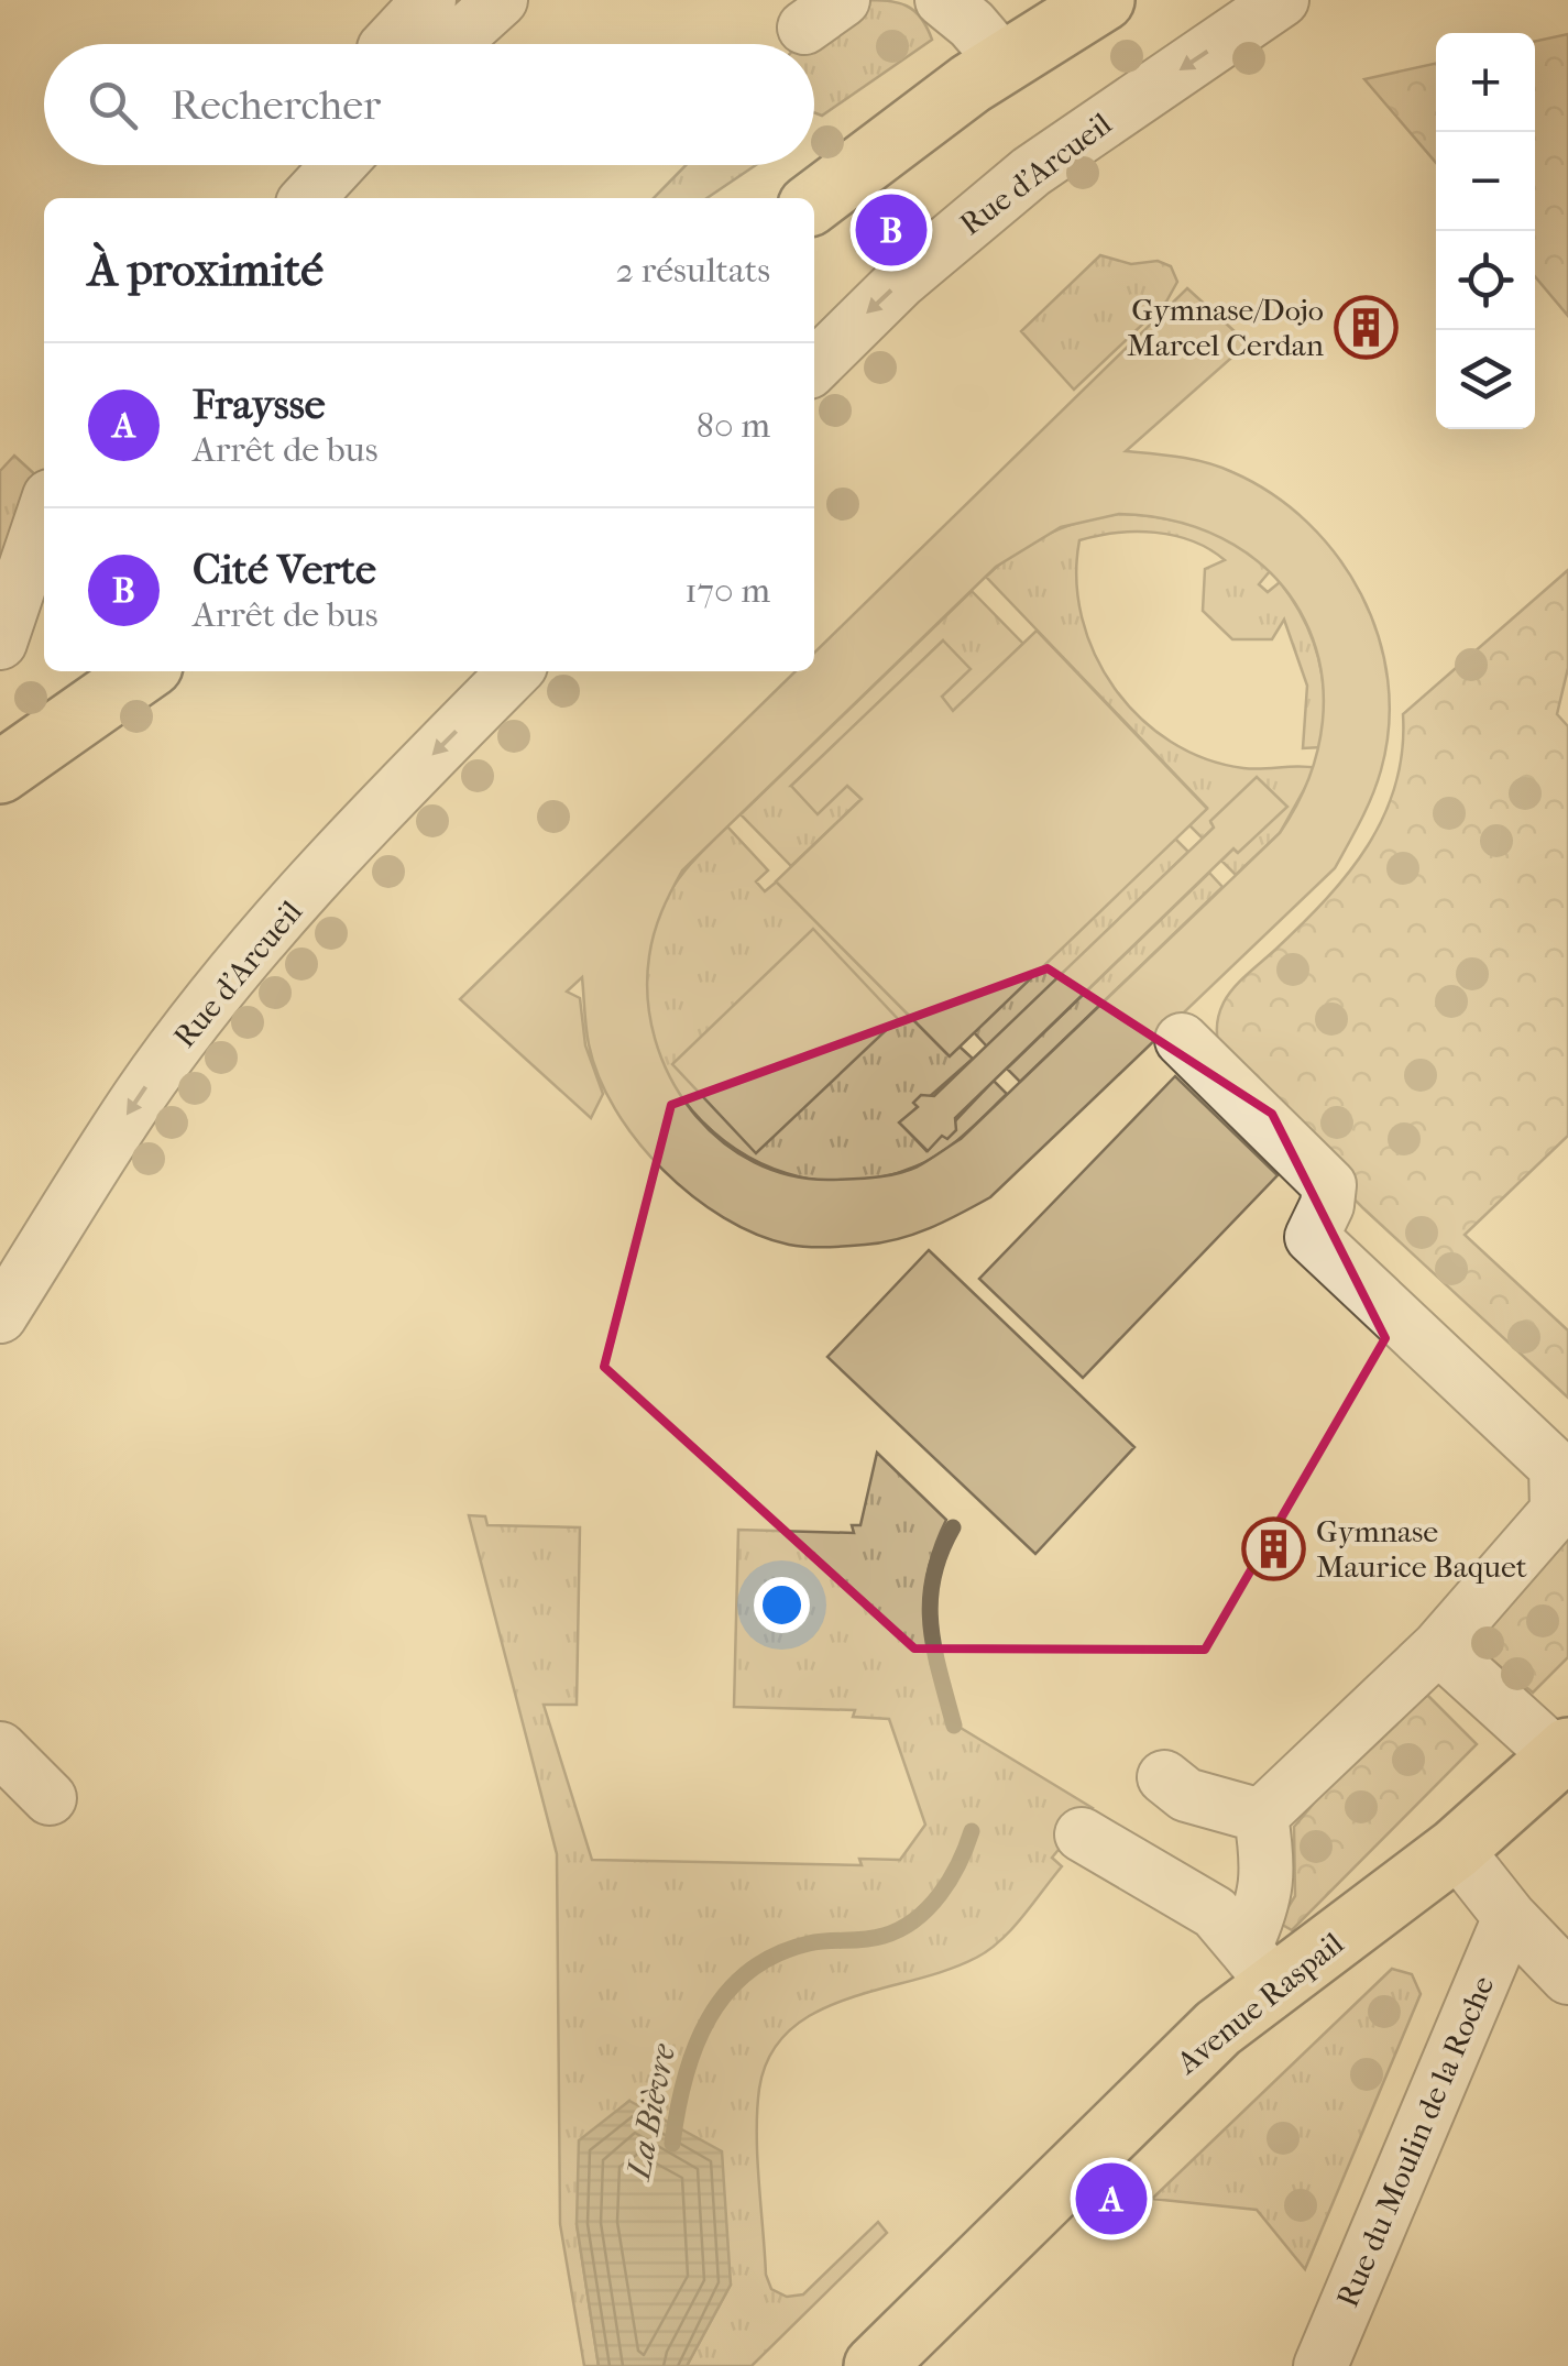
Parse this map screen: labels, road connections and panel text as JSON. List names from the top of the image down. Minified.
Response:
{"streets":{"main road":["Avenue Raspail"],"street":["Rue d'Arcueil","Rue du Moulin de la Roche"]},"one_way":["Rue d'Arcueil"],"water":["La Bièvre"],"places":{"building":["Gymnase/Dojo Marcel Cerdan","Gymnase Maurice Baquet"]},"page":{"map_buttons":["+","−"],"search":"Rechercher","pins":["B","A"],"heading":["À proximité","2 résultats"],"list":[{"mark":"A","name":"Fraysse","note":"Arrêt de bus","value":"80 m"},{"mark":"B","name":"Cité Verte","note":"Arrêt de bus","value":"170 m"}]}}
